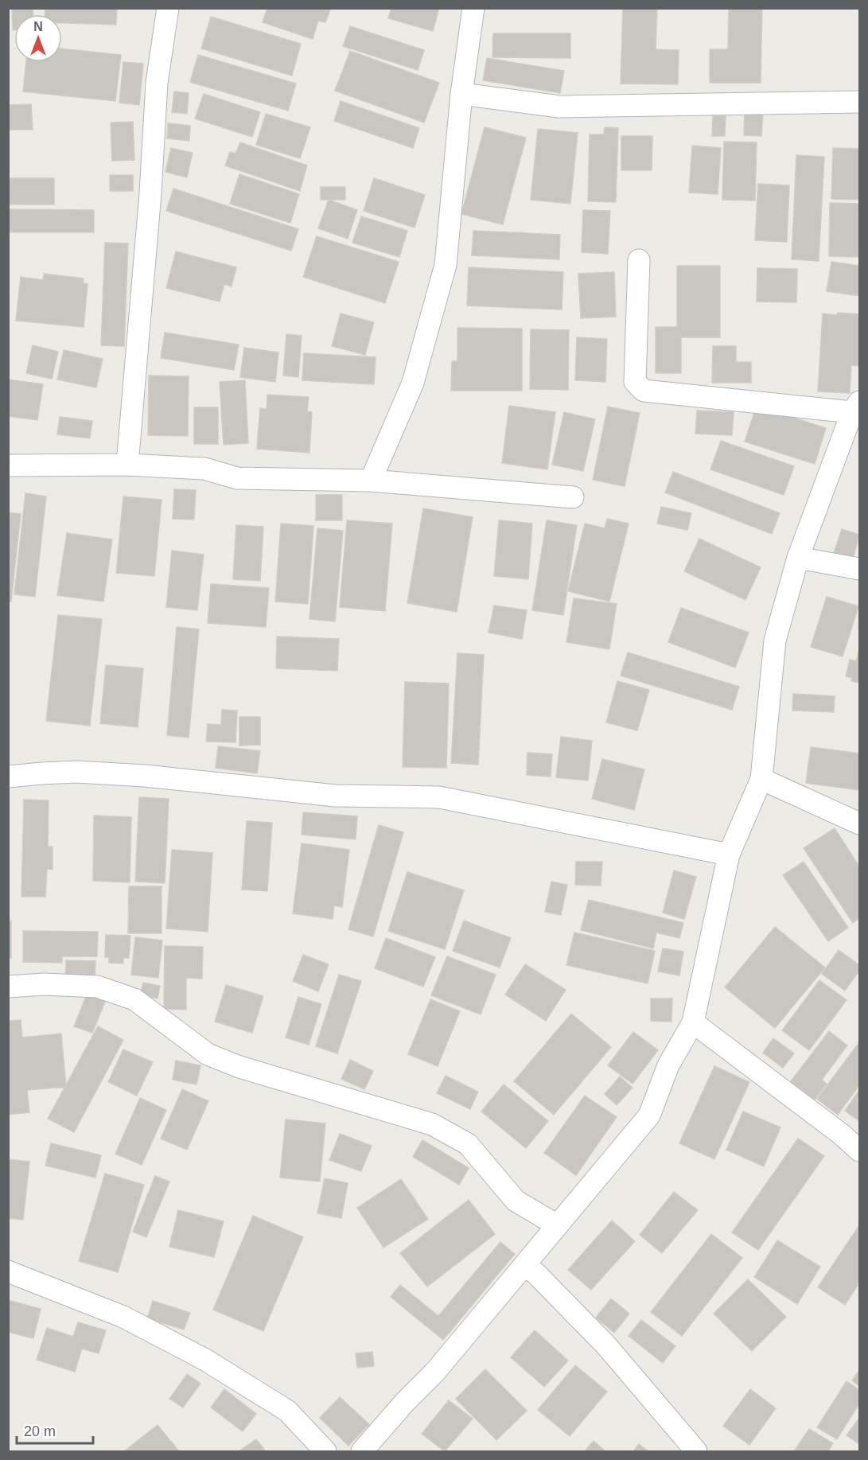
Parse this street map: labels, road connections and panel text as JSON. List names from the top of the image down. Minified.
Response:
{"scale_bar":"20 m","north":"top"}
